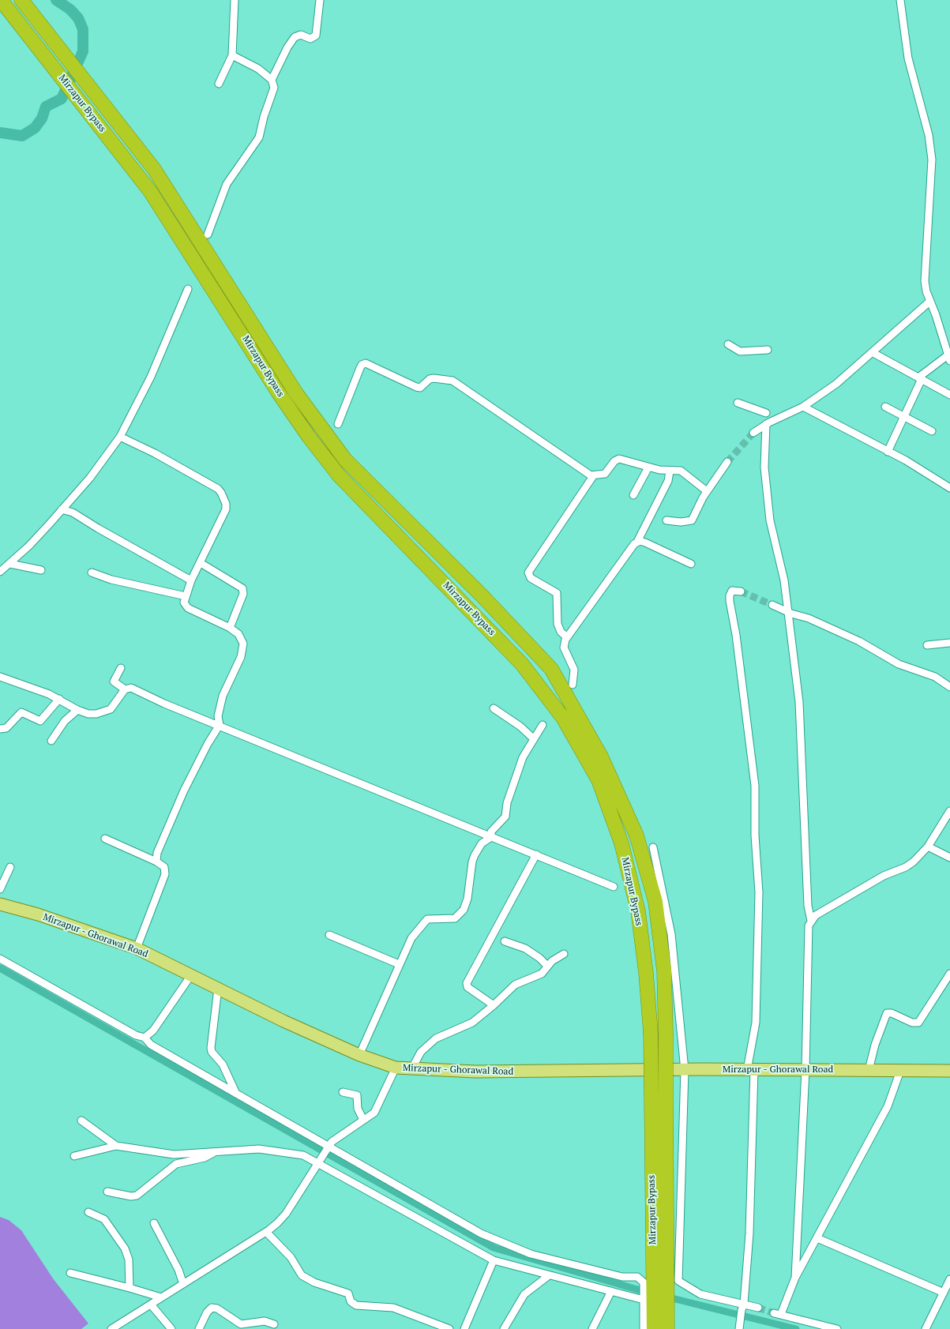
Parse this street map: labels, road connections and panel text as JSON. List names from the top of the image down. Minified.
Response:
{"streets":{"highway":["Mirzapur Bypass"],"main road":["Mirzapur - Ghorawal Road"]}}
